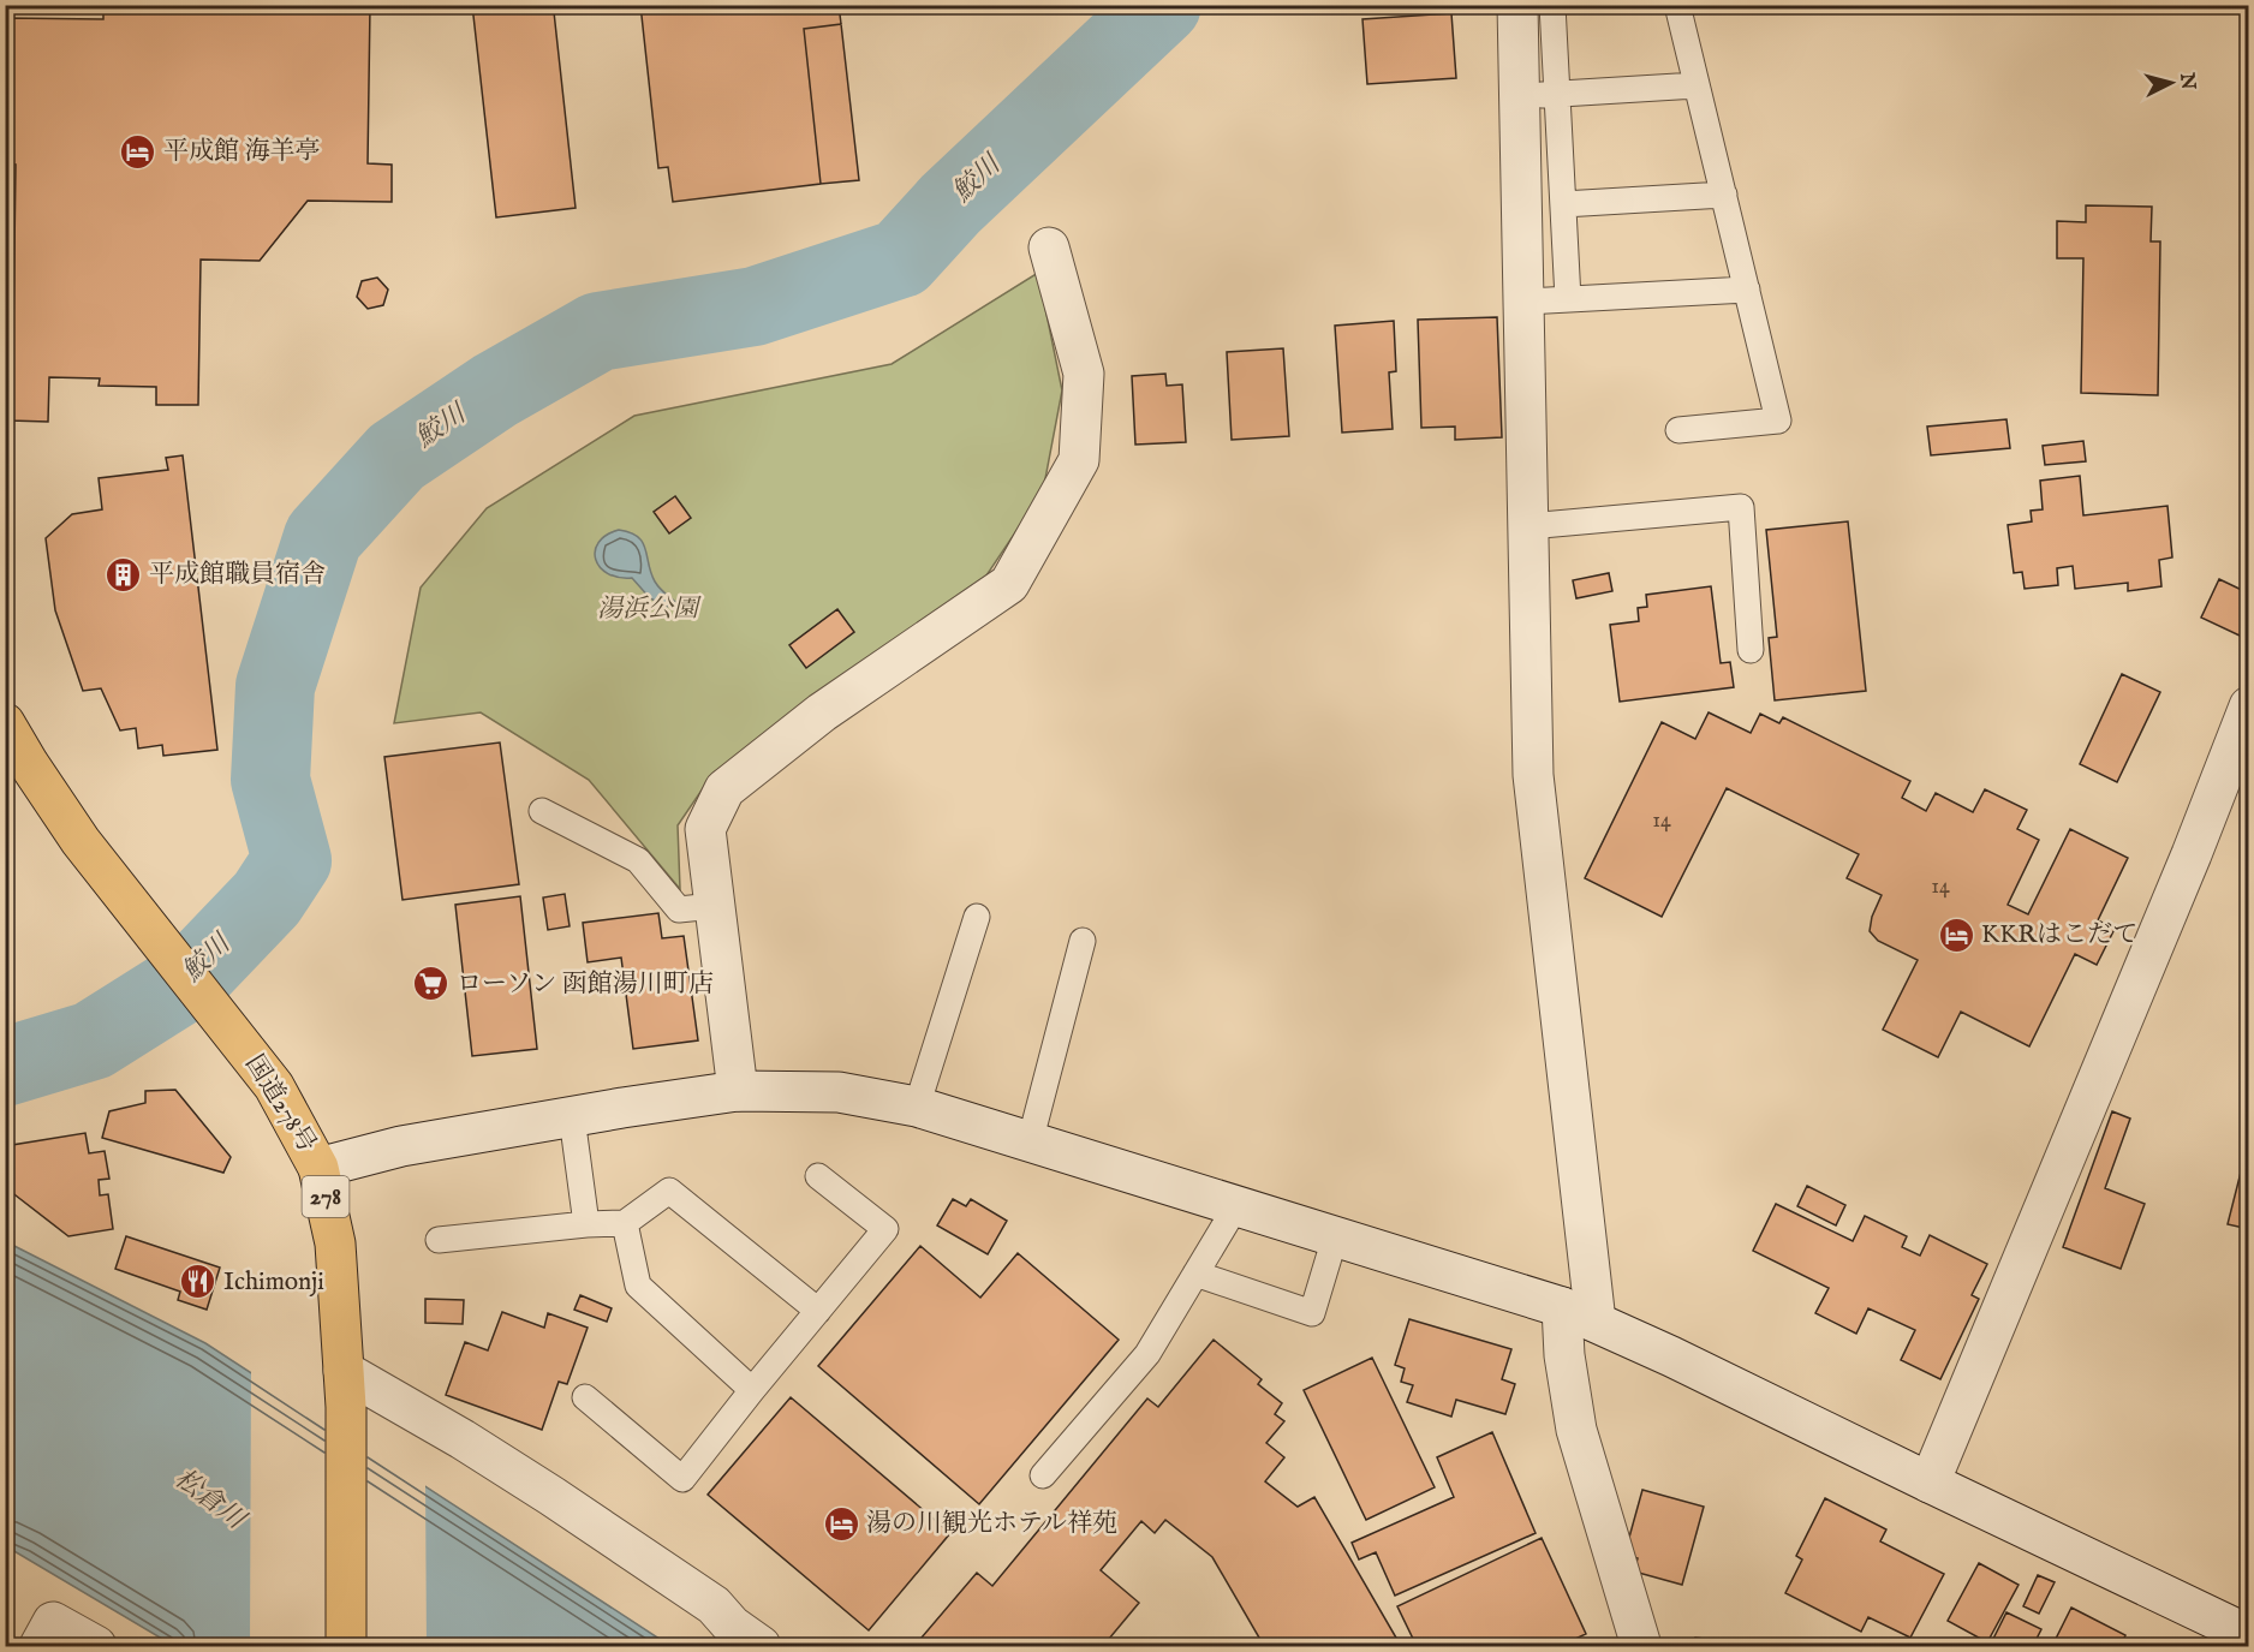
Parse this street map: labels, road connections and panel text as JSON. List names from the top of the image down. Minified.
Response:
{"streets":{"highway":["国道278号","278"]},"water":["鮫川","松倉川"],"parks":["湯浜公園"],"places":{"hotel":["平成館 海羊亭","KKRはこだて","湯の川観光ホテル祥苑"],"building":["平成館職員宿舎"],"supermarket":["ローソン 函館湯川町店"],"restaurant":["Ichimonji"]},"house_numbers":["14","14"],"north":"right"}
